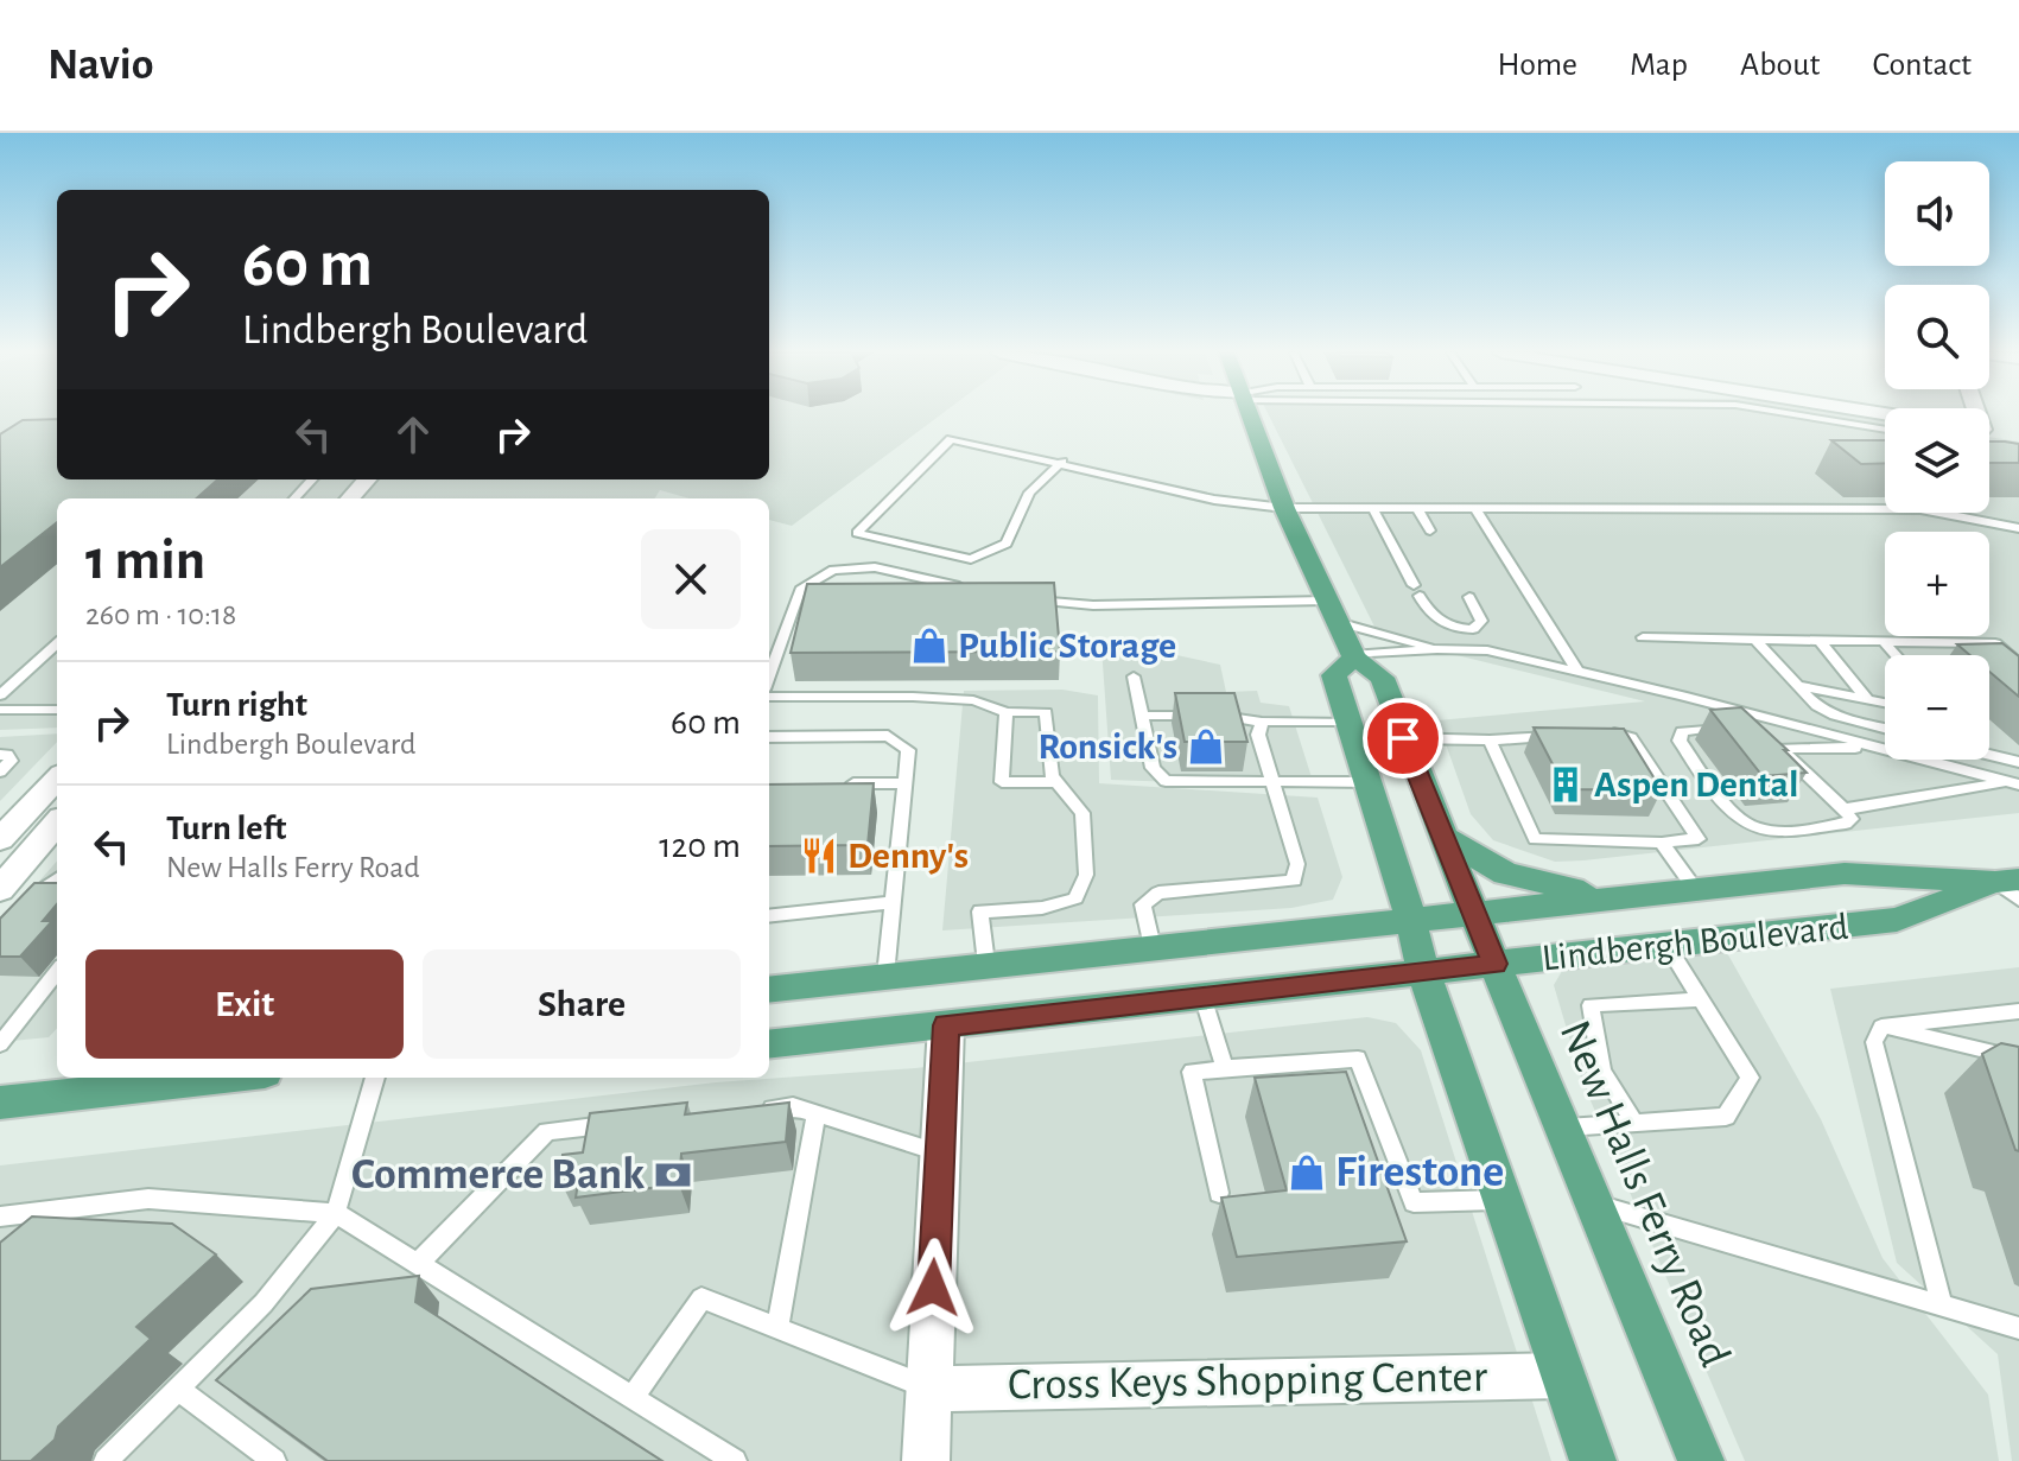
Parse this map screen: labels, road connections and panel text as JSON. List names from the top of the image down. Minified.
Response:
{"streets":{"main road":["Lindbergh Boulevard","New Halls Ferry Road"],"street":["Cross Keys Shopping Center"]},"crossings":[["Lindbergh Boulevard","New Halls Ferry Road"]],"places":{"shop":["Public Storage","Ronsick's","Firestone"],"building":["Aspen Dental"],"restaurant":["Denny's"],"bank":["Commerce Bank"]},"page":{"header":"Navio","nav":["Home","Map","About","Contact"],"map_buttons":["+","−"],"turn":["60 m","Lindbergh Boulevard"],"heading":["1 min","260 m · 10:18"],"list":[{"name":"Turn right","note":"Lindbergh Boulevard","value":"60 m"},{"name":"Turn left","note":"New Halls Ferry Road","value":"120 m"}],"buttons":["Exit","Share"]}}
